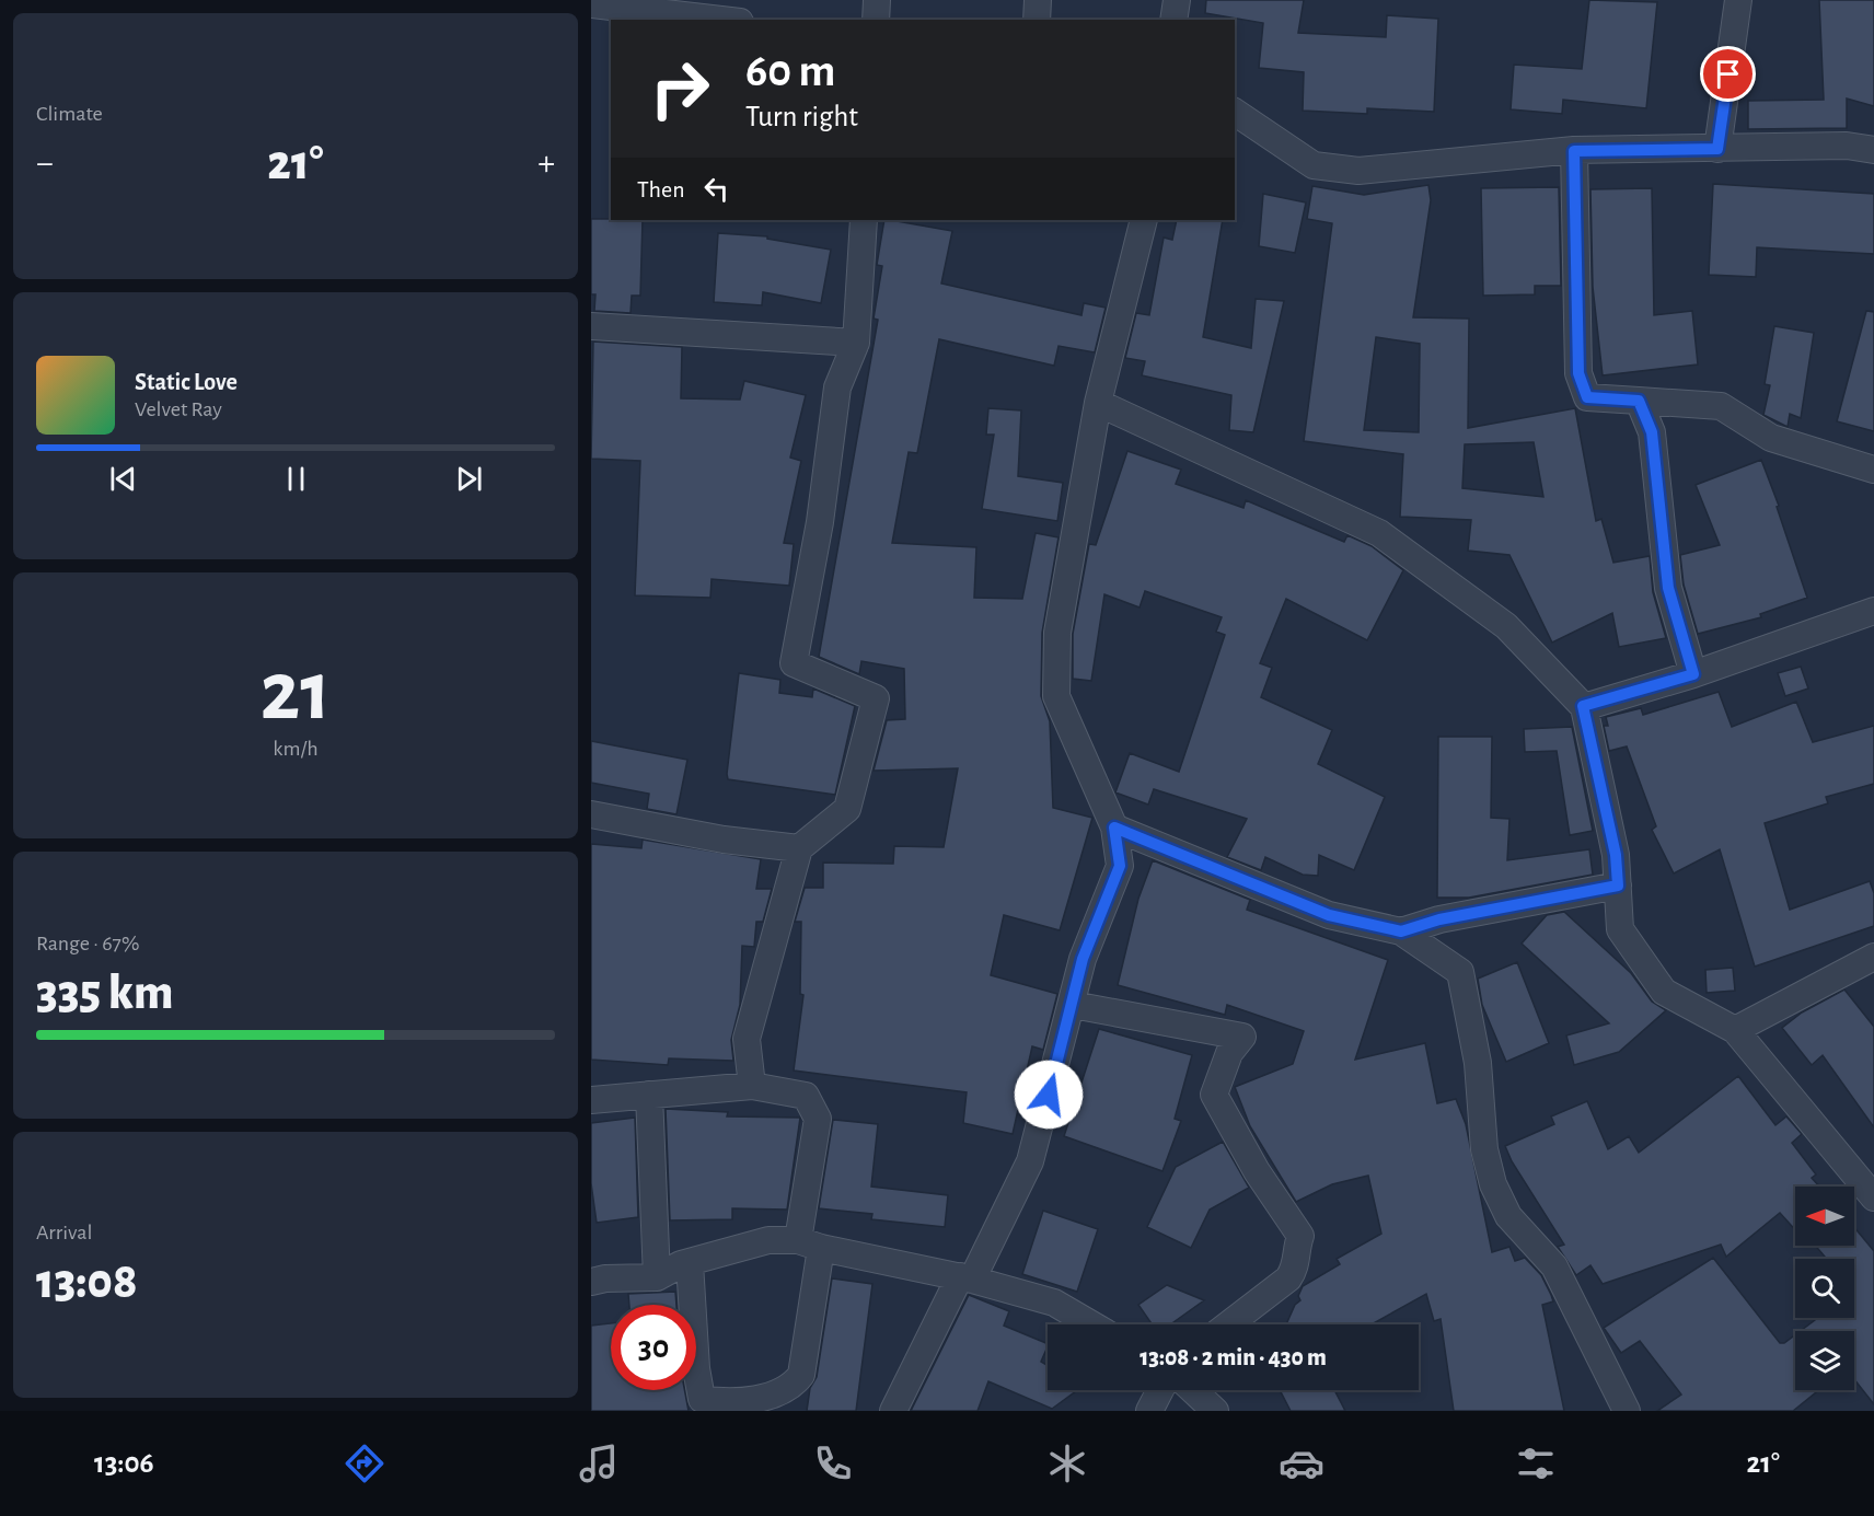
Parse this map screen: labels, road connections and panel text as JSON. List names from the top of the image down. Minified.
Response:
{"north":"left","page":{"tile":["Climate",["21","km/h"],["Range · 67%","335 km"],["Arrival","13:08"]],"turn":["60 m","Turn right"],"heat":["−","21°","+"],"then":"Then","song":["Static Love","Velvet Ray"],"limit":"30","trip":"13:08 · 2 min · 430 m","tabs":["13:06","21°"]}}
